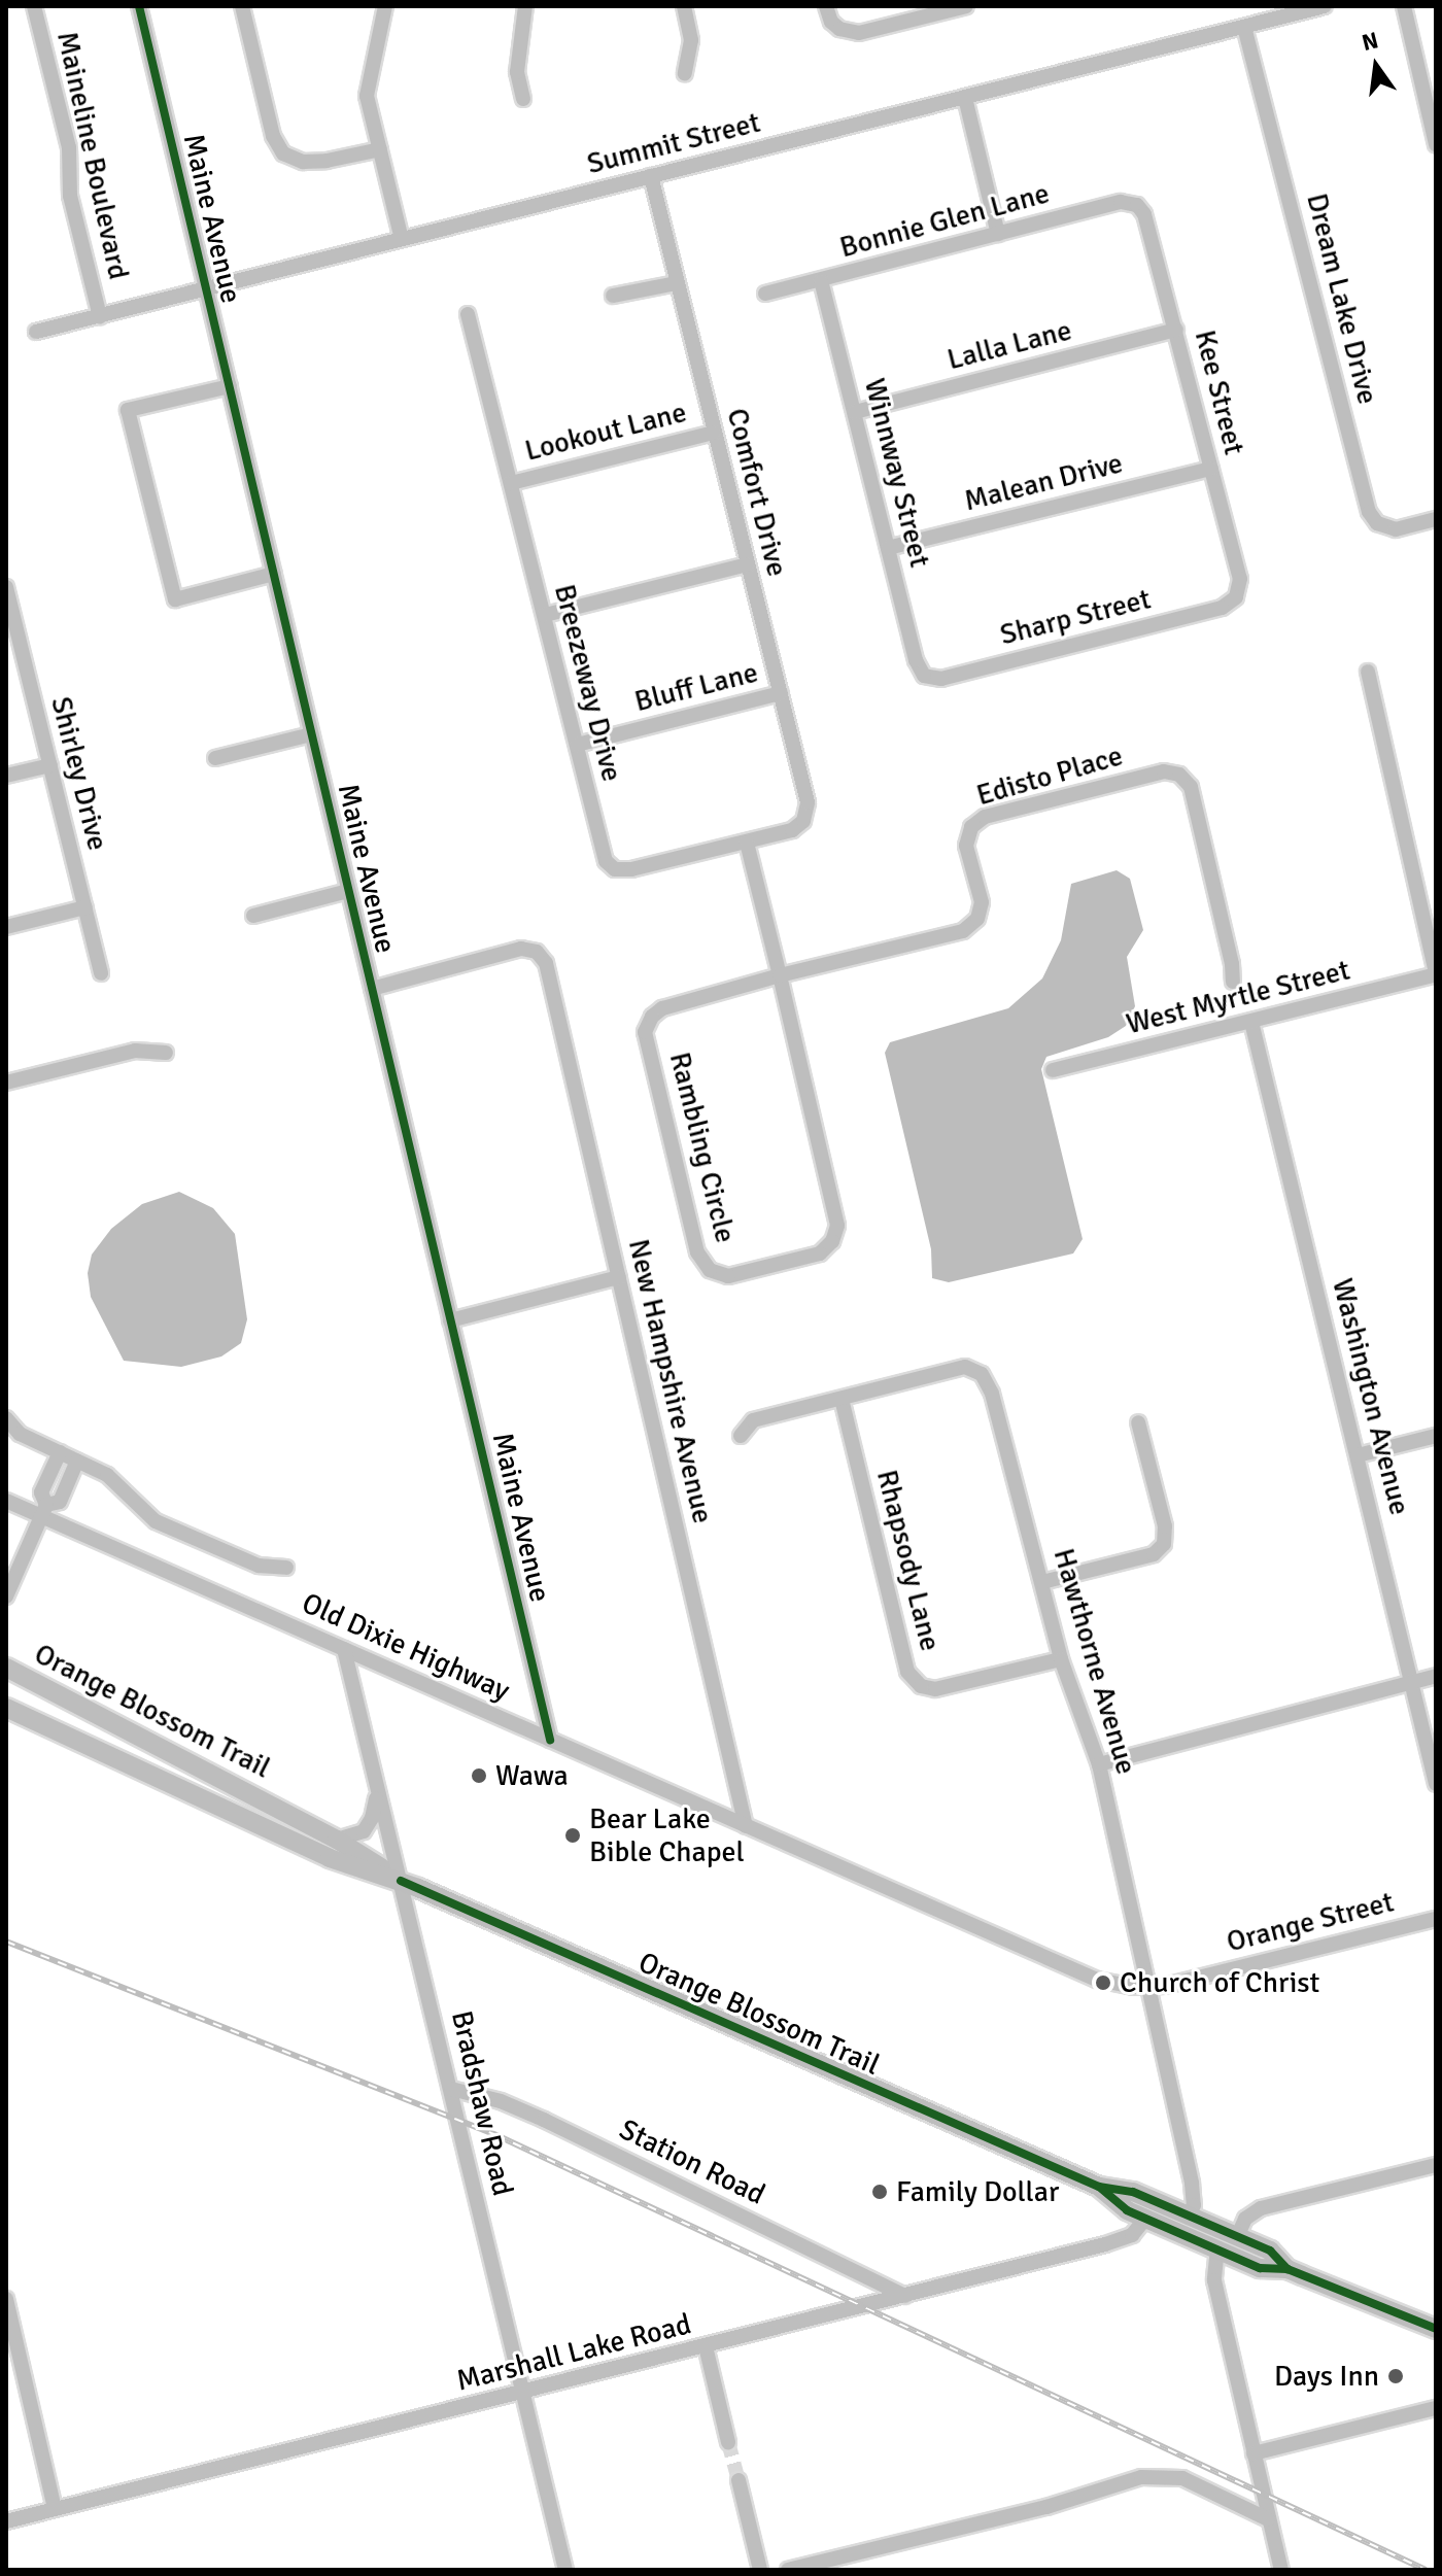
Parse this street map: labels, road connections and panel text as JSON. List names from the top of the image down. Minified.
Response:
{"streets":{"main road":["Orange Blossom Trail"],"street":["Summit Street","Maineline Boulevard","Maine Avenue","Bonnie Glen Lane","Dream Lake Drive","Lalla Lane","Kee Street","Lookout Lane","Winnway Street","Malean Drive","Comfort Drive","Sharp Street","Breezeway Drive","Bluff Lane","Shirley Drive","Edisto Place","West Myrtle Street","Rambling Circle","New Hampshire Avenue","Washington Avenue","Rhapsody Lane","Old Dixie Highway","Hawthorne Avenue","Orange Street","Bradshaw Road","Station Road","Marshall Lake Road"]},"crossings":[["Summit Street","Maineline Boulevard"],["Summit Street","Maine Avenue"],["Summit Street","Dream Lake Drive"],["Summit Street","Comfort Drive"],["Maine Avenue","New Hampshire Avenue"],["Maine Avenue","Old Dixie Highway"],["Bonnie Glen Lane","Kee Street"],["Bonnie Glen Lane","Winnway Street"],["Lalla Lane","Kee Street"],["Lalla Lane","Winnway Street"],["Kee Street","Malean Drive"],["Kee Street","Sharp Street"],["Lookout Lane","Comfort Drive"],["Lookout Lane","Breezeway Drive"],["Winnway Street","Malean Drive"],["Winnway Street","Sharp Street"],["Comfort Drive","Breezeway Drive"],["Comfort Drive","Bluff Lane"],["Breezeway Drive","Bluff Lane"],["Breezeway Drive","Rambling Circle"],["Edisto Place","Rambling Circle"],["West Myrtle Street","Washington Avenue"],["New Hampshire Avenue","Old Dixie Highway"],["Rhapsody Lane","Hawthorne Avenue"],["Old Dixie Highway","Hawthorne Avenue"],["Old Dixie Highway","Orange Street"],["Old Dixie Highway","Bradshaw Road"],["Hawthorne Avenue","Orange Blossom Trail"],["Hawthorne Avenue","Orange Street"],["Orange Blossom Trail","Bradshaw Road"],["Orange Blossom Trail","Marshall Lake Road"],["Bradshaw Road","Station Road"],["Bradshaw Road","Marshall Lake Road"],["Station Road","Marshall Lake Road"]],"places":["Wawa","Bear Lake Bible Chapel","Church of Christ","Family Dollar","Days Inn"],"north":"top"}
